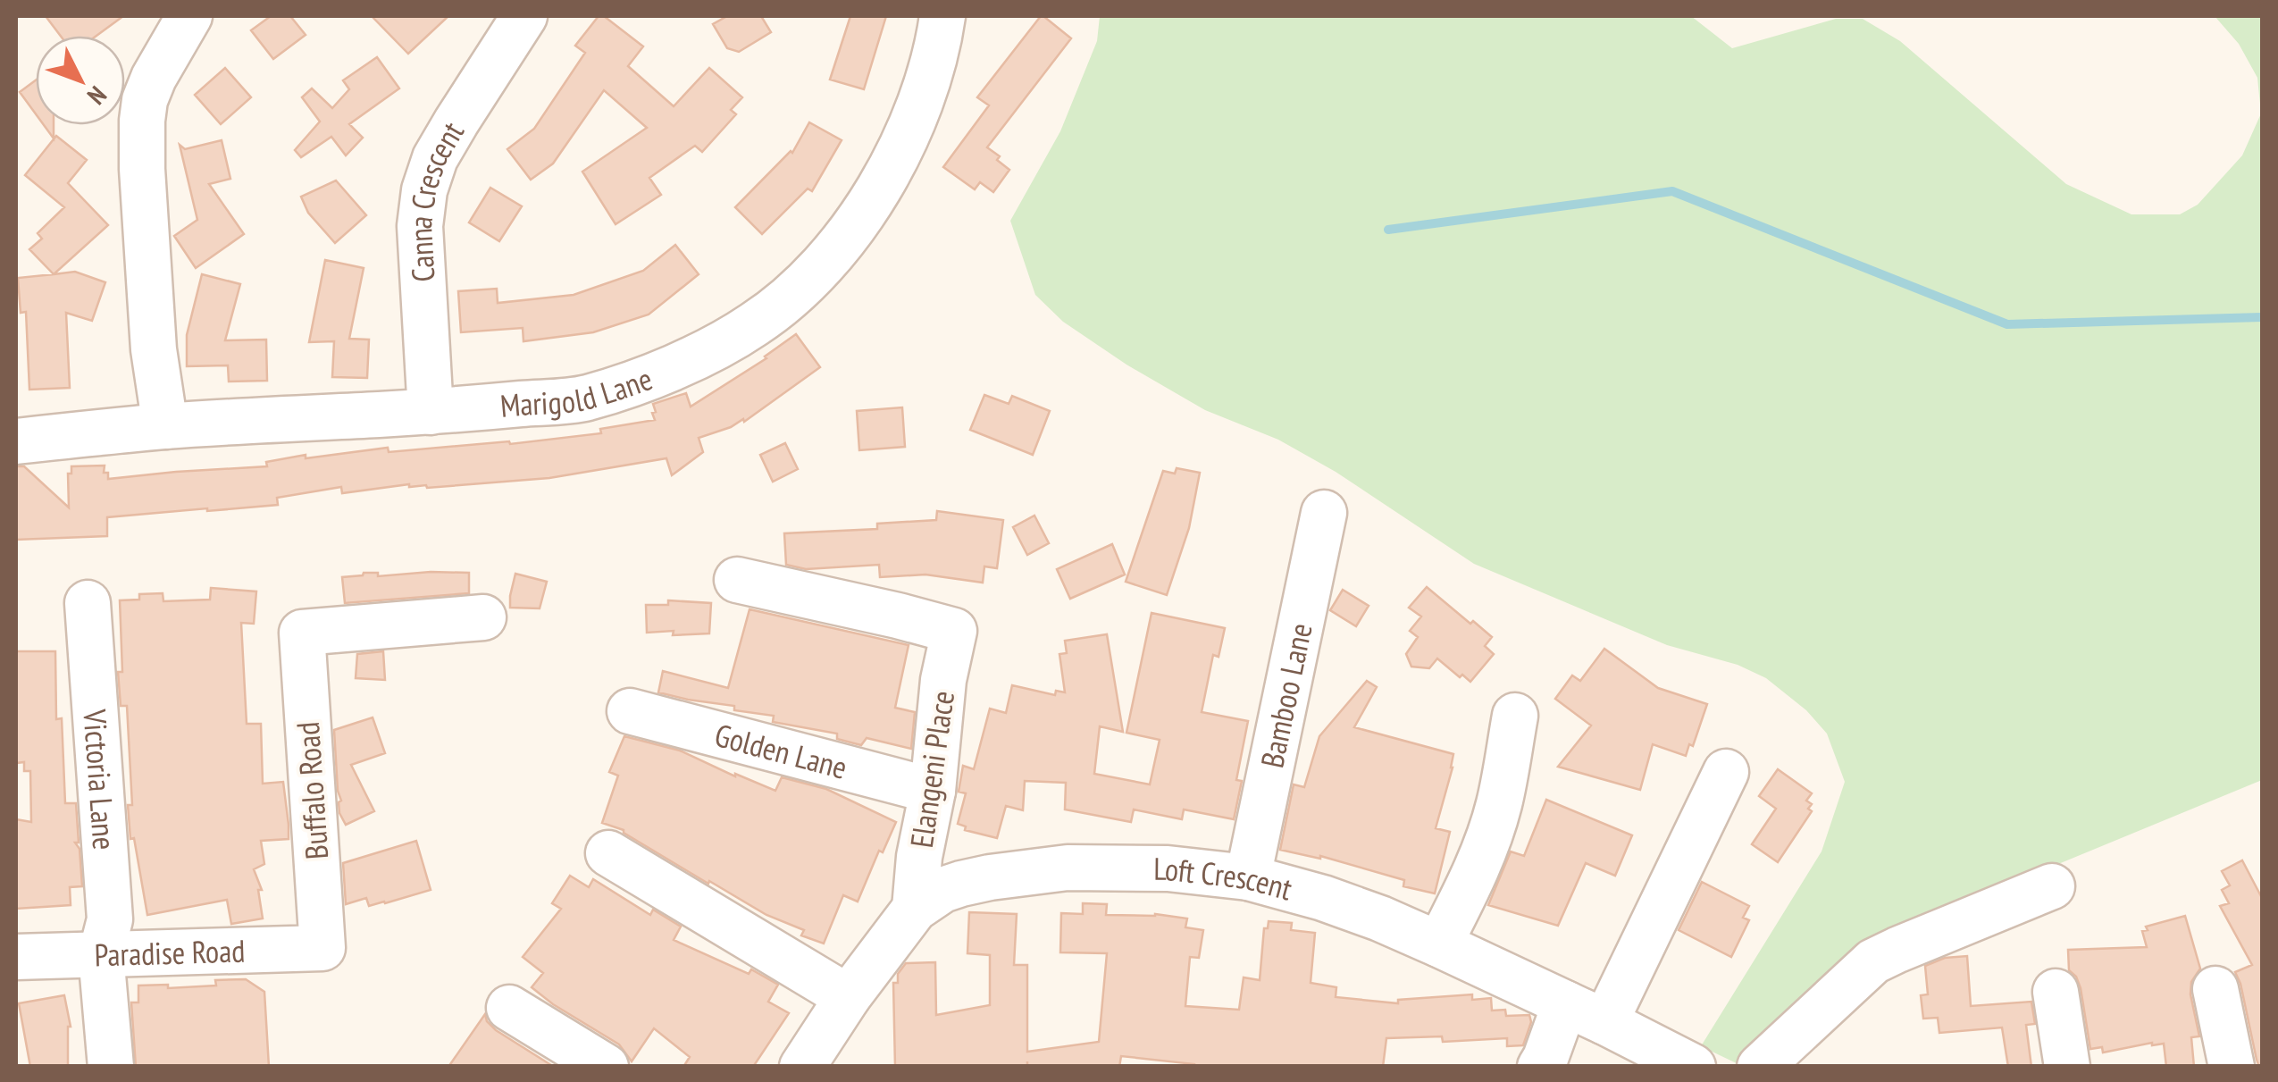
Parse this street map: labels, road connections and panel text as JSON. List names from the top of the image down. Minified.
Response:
{"streets":{"street":["Canna Crescent","Marigold Lane","Bamboo Lane","Golden Lane","Elangeni Place","Victoria Lane","Buffalo Road","Loft Crescent","Paradise Road"]},"crossings":[["Canna Crescent","Marigold Lane"],["Bamboo Lane","Loft Crescent"],["Golden Lane","Elangeni Place"],["Elangeni Place","Loft Crescent"],["Victoria Lane","Paradise Road"],["Buffalo Road","Paradise Road"]],"north":"bottom right"}
